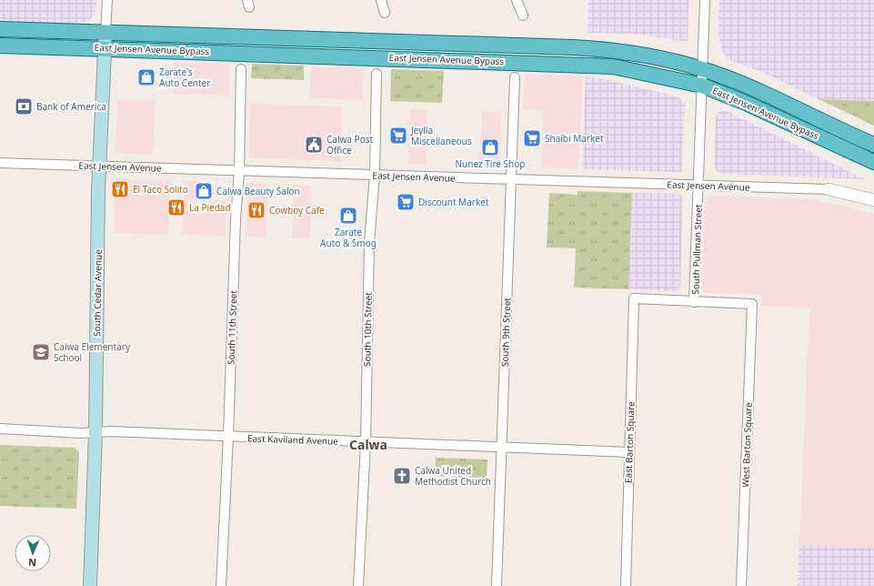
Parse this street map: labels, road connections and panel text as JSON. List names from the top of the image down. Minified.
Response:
{"streets":{"main road":["East Jensen Avenue Bypass","South Cedar Avenue"],"street":["East Jensen Avenue","South Pullman Street","South 11th Street","South 10th Street","South 9th Street","East Kaviland Avenue","East Barton Square","West Barton Square"]},"crossings":[["East Jensen Avenue Bypass","South Pullman Street"],["East Jensen Avenue Bypass","South Cedar Avenue"],["East Jensen Avenue","South Pullman Street"],["East Jensen Avenue","South Cedar Avenue"],["East Jensen Avenue","South 11th Street"],["East Jensen Avenue","South 10th Street"],["East Jensen Avenue","South 9th Street"],["South Pullman Street","East Barton Square"],["South Pullman Street","West Barton Square"],["South Cedar Avenue","East Kaviland Avenue"],["South 11th Street","East Kaviland Avenue"],["South 10th Street","East Kaviland Avenue"],["South 9th Street","East Kaviland Avenue"],["East Kaviland Avenue","East Barton Square"],["East Barton Square","West Barton Square"]],"districts":["Calwa"],"places":{"shop":["Zarate's Auto Center","Nunez Tire Shop","Calwa Beauty Salon","Zarate Auto & Smog"],"bank":["Bank of America"],"supermarket":["Jeylla Miscellaneous","Shaibi Market","Discount Market"],"public building":["Calwa Post Office"],"restaurant":["El Taco Solito","La Piedad","Cowboy Cafe"],"school or university":["Calwa Elementary School"],"church":["Calwa United Methodist Church"]},"north":"bottom"}
